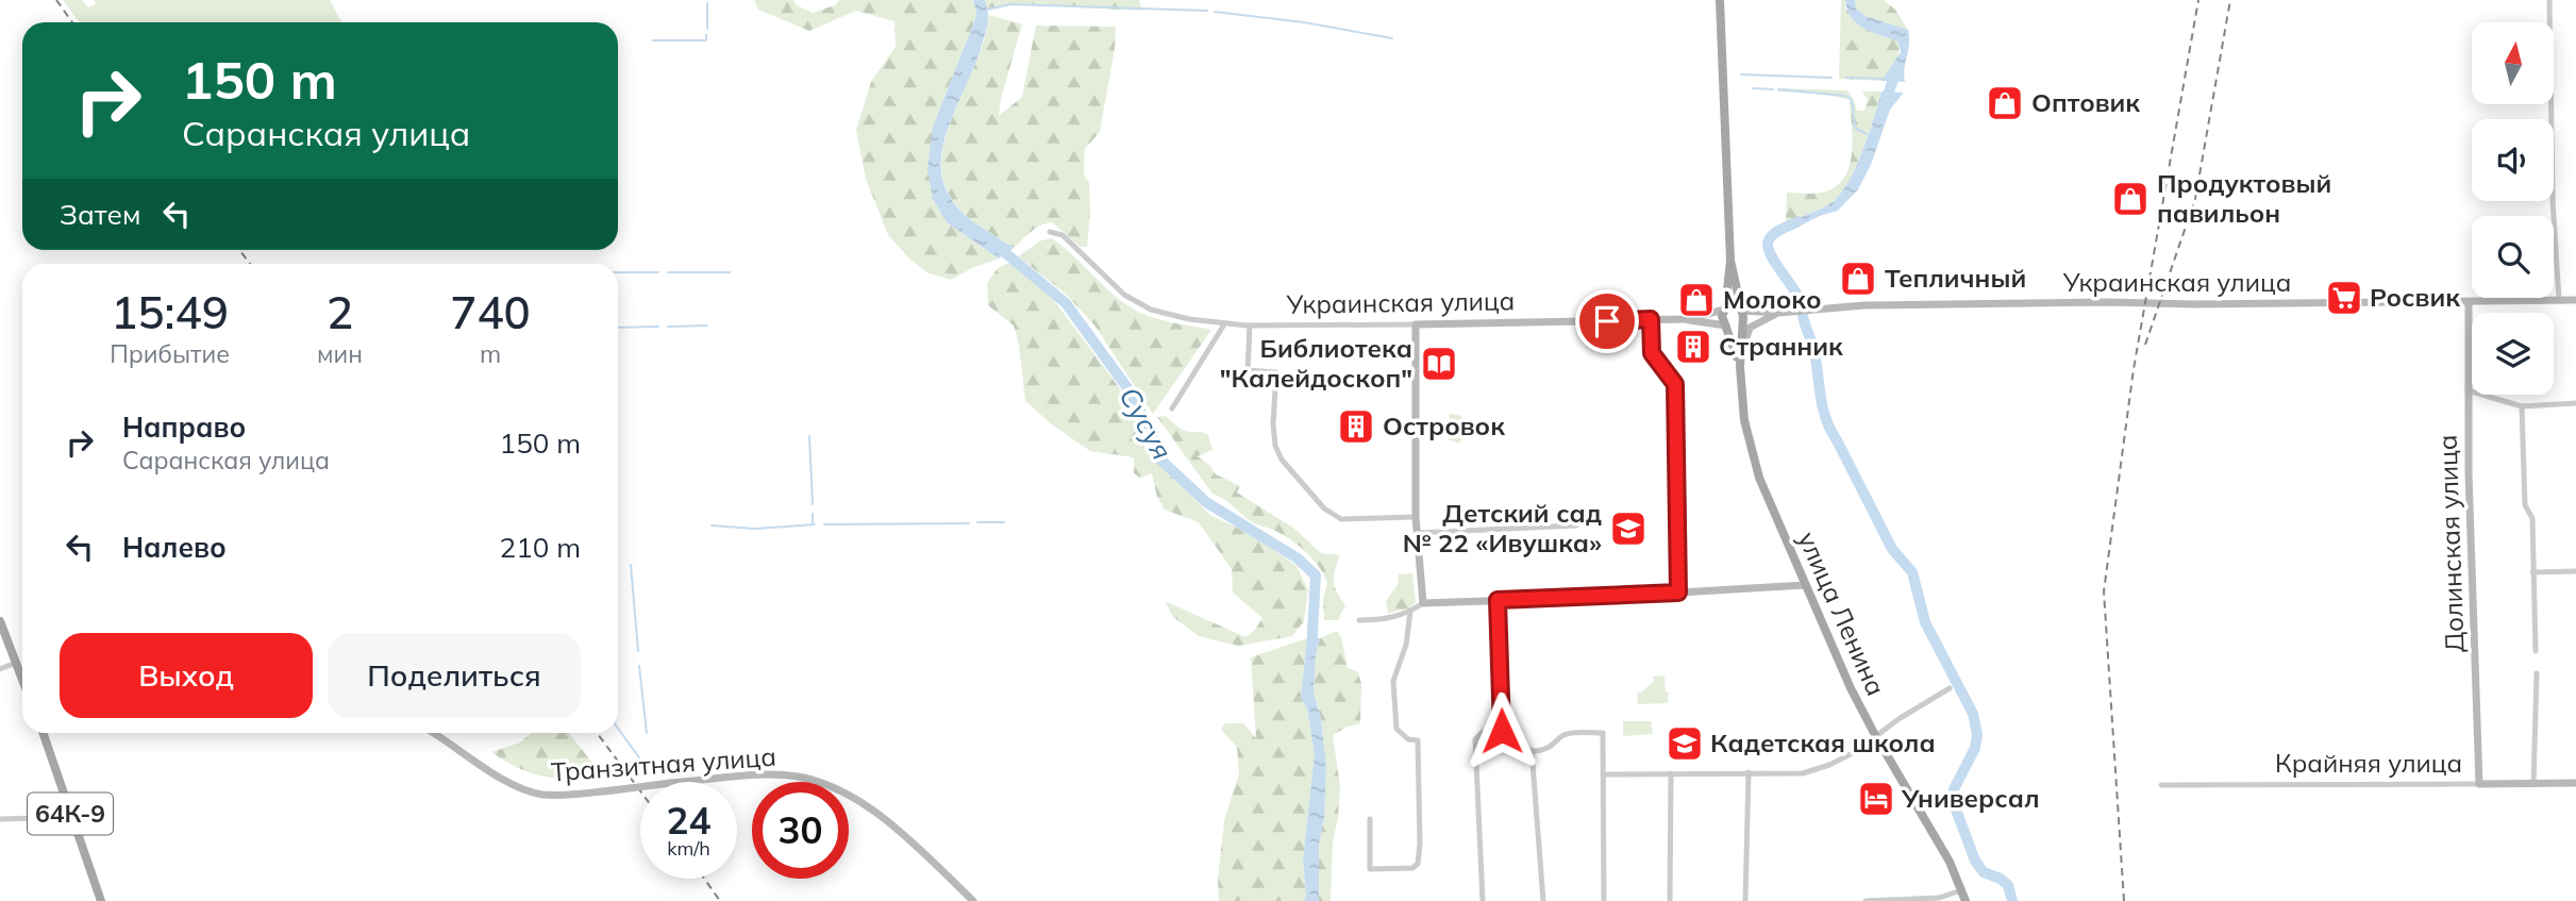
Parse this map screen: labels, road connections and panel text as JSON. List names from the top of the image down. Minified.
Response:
{"streets":{"main road":["Украинская улица","Долинская улица","улица Ленина","Крайняя улица","Транзитная улица","64К-9"]},"crossings":[["Украинская улица","Долинская улица"],["Украинская улица","улица Ленина"],["Долинская улица","Крайняя улица"]],"water":["Сусуя"],"places":{"shop":["Оптовик","Продуктовый павильон","Тепличный","Молоко"],"supermarket":["Росвик"],"building":["Странник","Островок"],"library":["Библиотека \"Калейдоскоп\""],"school or university":["Детский сад № 22 «Ивушка»","Кадетская школа"],"hotel":["Универсал"]},"north":"top","page":{"turn":["150 m","Саранская улица"],"then":"Затем","eta":["15:49","Прибытие","2","мин","740","m"],"list":[{"name":"Направо","note":"Саранская улица","value":"150 m"},{"name":"Налево","value":"210 m"}],"buttons":["Выход","Поделиться"],"speed":"24 km/h","limit":"30"}}
